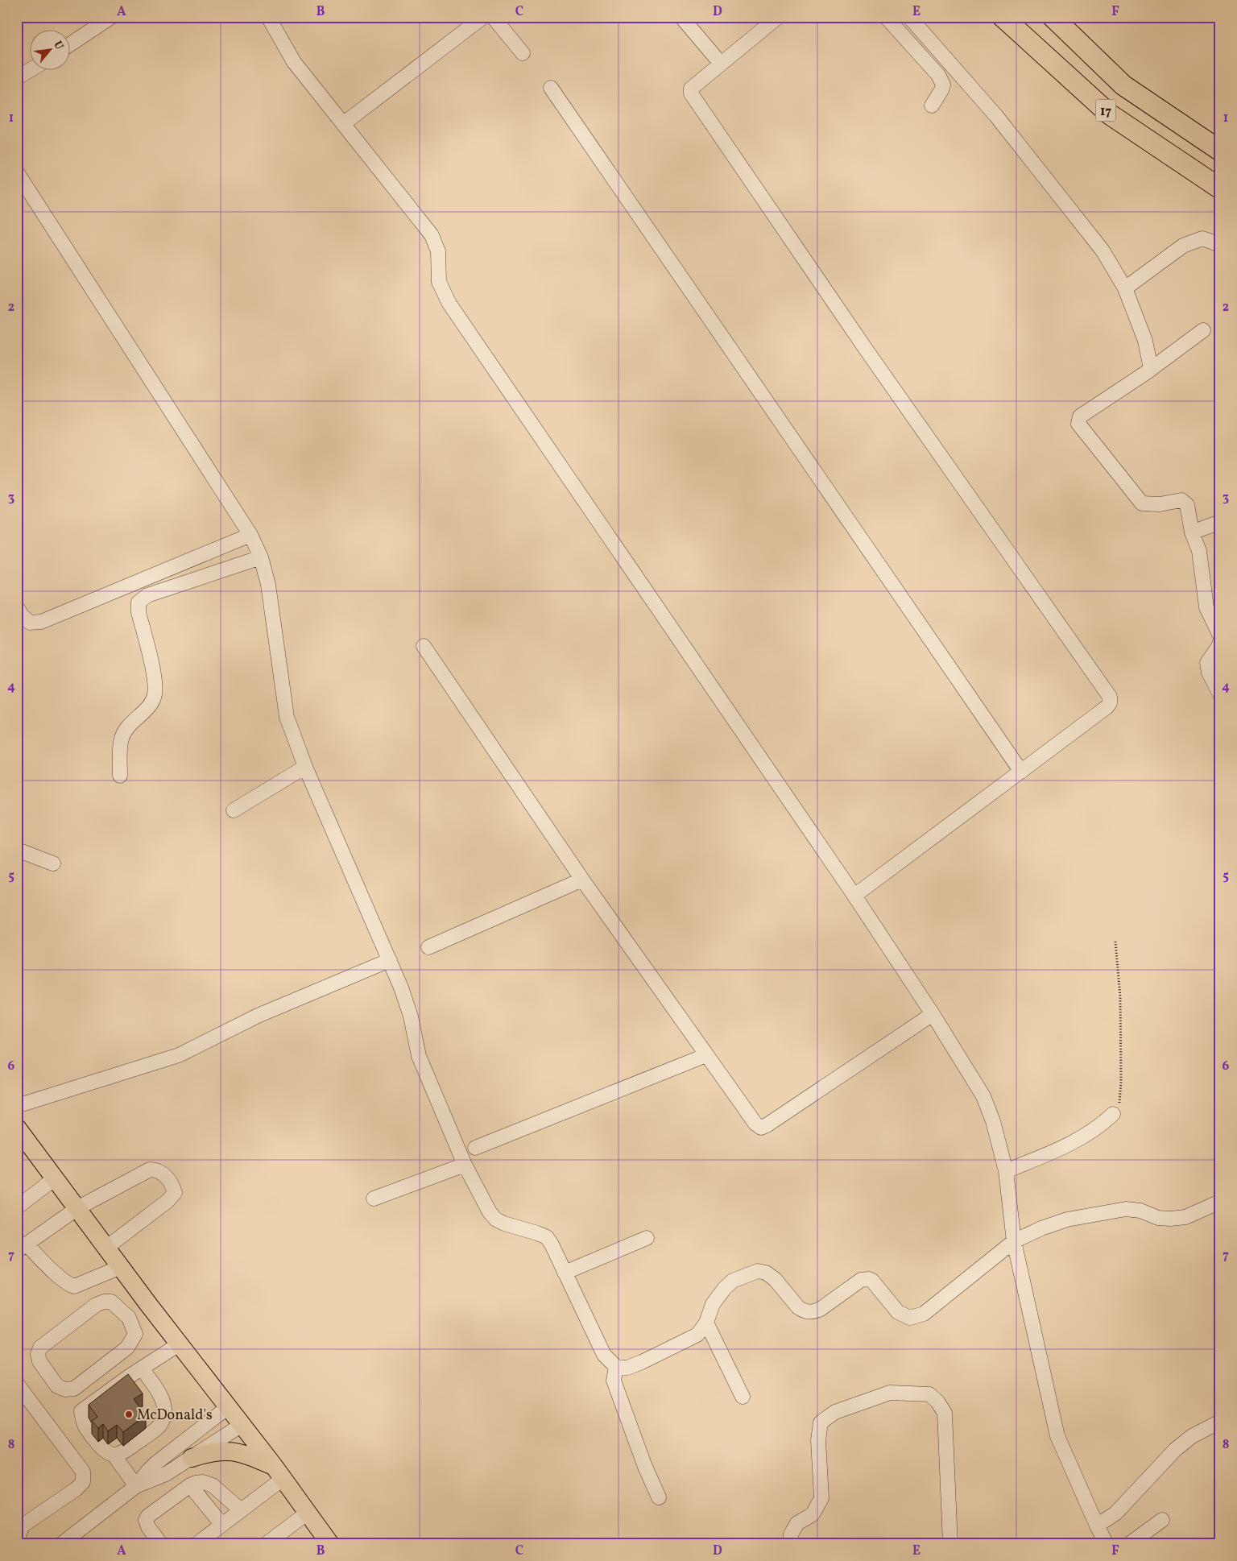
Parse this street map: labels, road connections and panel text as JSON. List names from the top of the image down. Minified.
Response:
{"streets":{"highway":["17"]},"places":["McDonald's"],"north":"top right","grid":{"columns":["A","B","C","D","E","F"],"rows":["1","2","3","4","5","6","7","8"]}}
